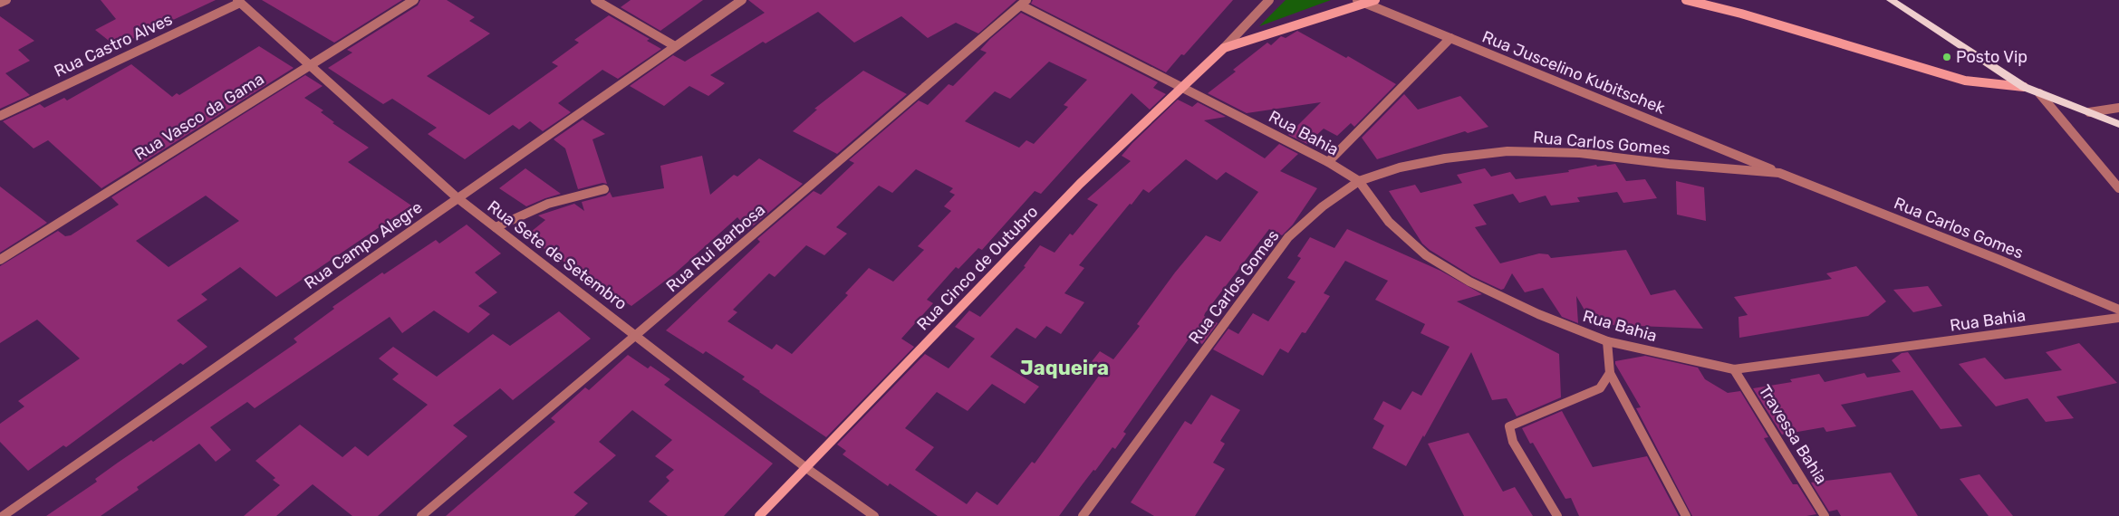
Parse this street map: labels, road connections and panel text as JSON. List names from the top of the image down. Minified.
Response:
{"streets":{"street":["Rua Castro Alves","Rua Juscelino Kubitschek","Rua Vasco da Gama","Rua Bahia","Rua Carlos Gomes","Rua Campo Alegre","Rua Rui Barbosa","Rua Sete de Setembro","Rua Cinco de Outubro","Travessa Bahia"]},"crossings":[["Rua Castro Alves","Rua Sete de Setembro"],["Rua Juscelino Kubitschek","Rua Carlos Gomes"],["Rua Juscelino Kubitschek","Rua Cinco de Outubro"],["Rua Vasco da Gama","Rua Sete de Setembro"],["Rua Bahia","Rua Carlos Gomes"],["Rua Bahia","Rua Rui Barbosa"],["Rua Bahia","Rua Cinco de Outubro"],["Rua Bahia","Travessa Bahia"],["Rua Campo Alegre","Rua Sete de Setembro"],["Rua Rui Barbosa","Rua Sete de Setembro"],["Rua Sete de Setembro","Rua Cinco de Outubro"]],"districts":["Jaqueira"],"places":["Posto Vip"]}
